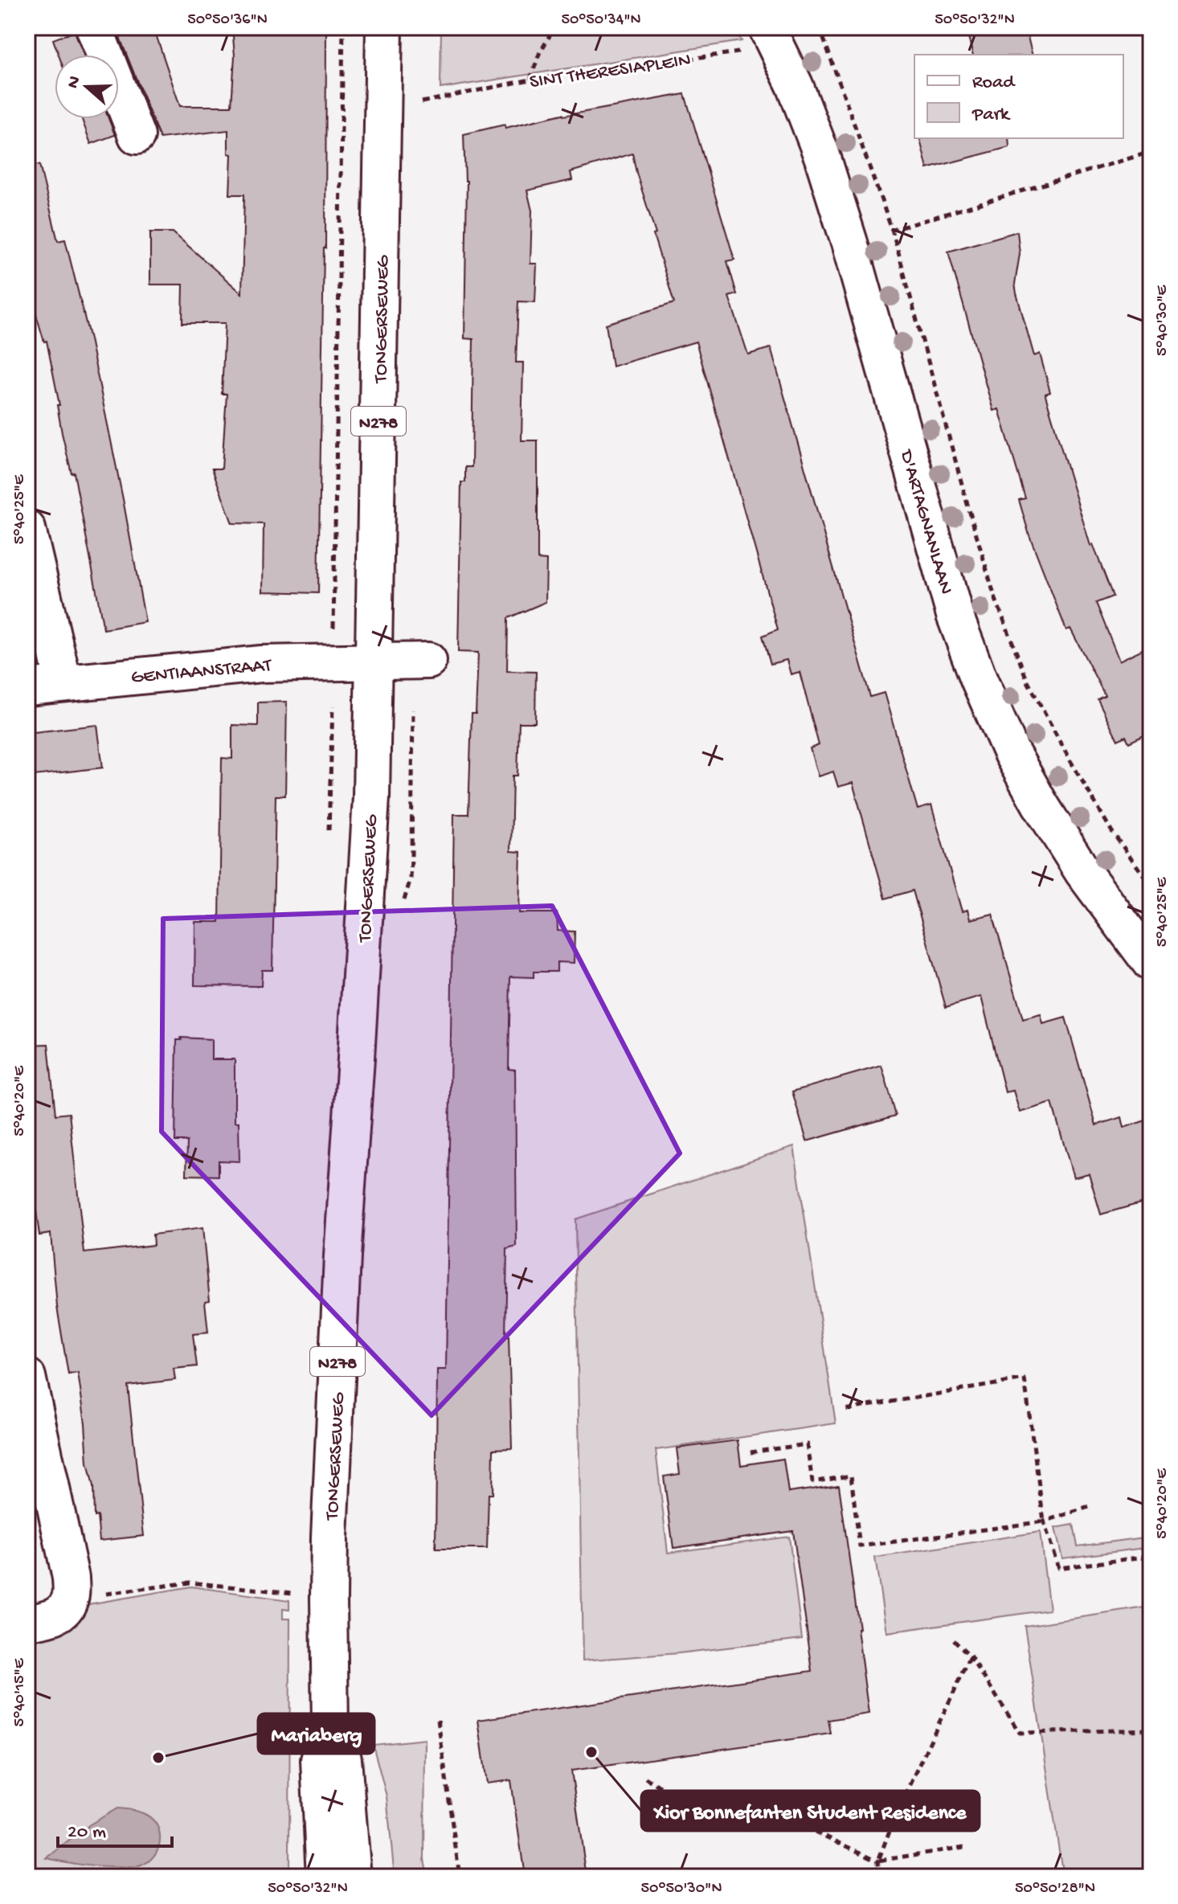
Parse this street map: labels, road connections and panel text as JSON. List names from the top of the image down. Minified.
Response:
{"streets":{"main road":["TONGERSEWEG","N278","D'ARTAGNANLAAN","GENTIAANSTRAAT"],"path":["SINT THERESIAPLEIN"]},"crossings":[["SINT THERESIAPLEIN","D'ARTAGNANLAAN"],["TONGERSEWEG","GENTIAANSTRAAT"]],"places":["Xior Bonnefanten Student Residence","Mariaberg"],"legend":["Road","Park"],"scale_bar":"20 m","north":"left","coordinates":["50°50'36\"N","50°50'34\"N","50°50'32\"N","5°40'30\"E","5°40'25\"E","5°40'20\"E","5°40'15\"E","50°50'30\"N","50°50'28\"N"]}
